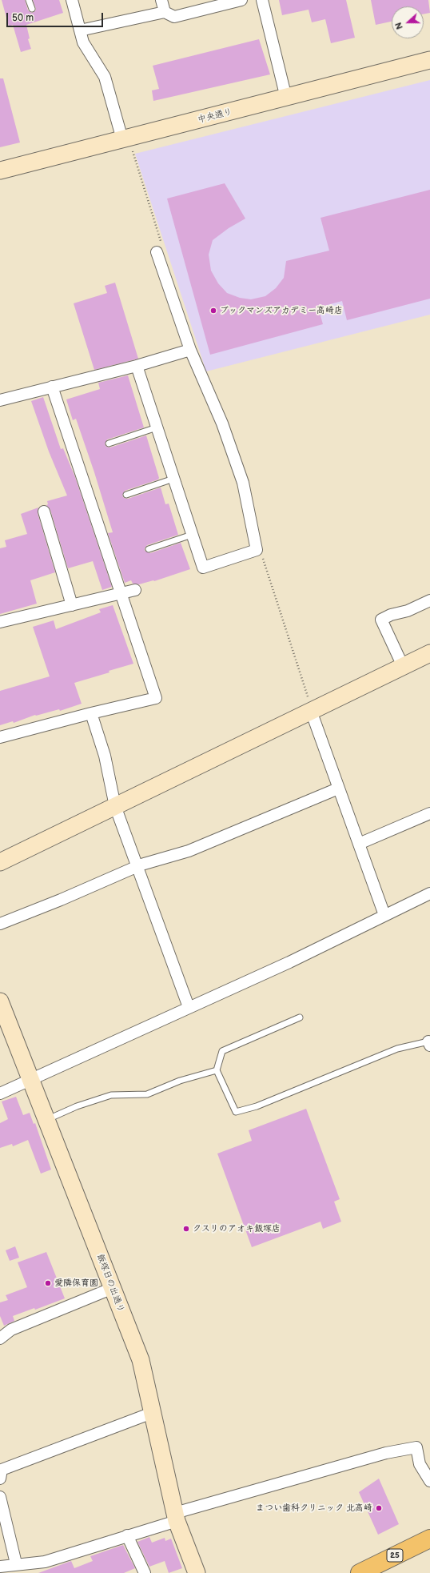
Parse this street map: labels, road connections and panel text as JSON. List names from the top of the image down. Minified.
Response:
{"streets":{"main road":["25"],"street":["中央通り","飯塚日の出通り"]},"places":["ブックマンズアカデミー高崎店","クスリのアオキ飯塚店","愛隣保育園","まつい歯科クリニック 北高崎"],"scale_bar":"50 m","north":"left"}
